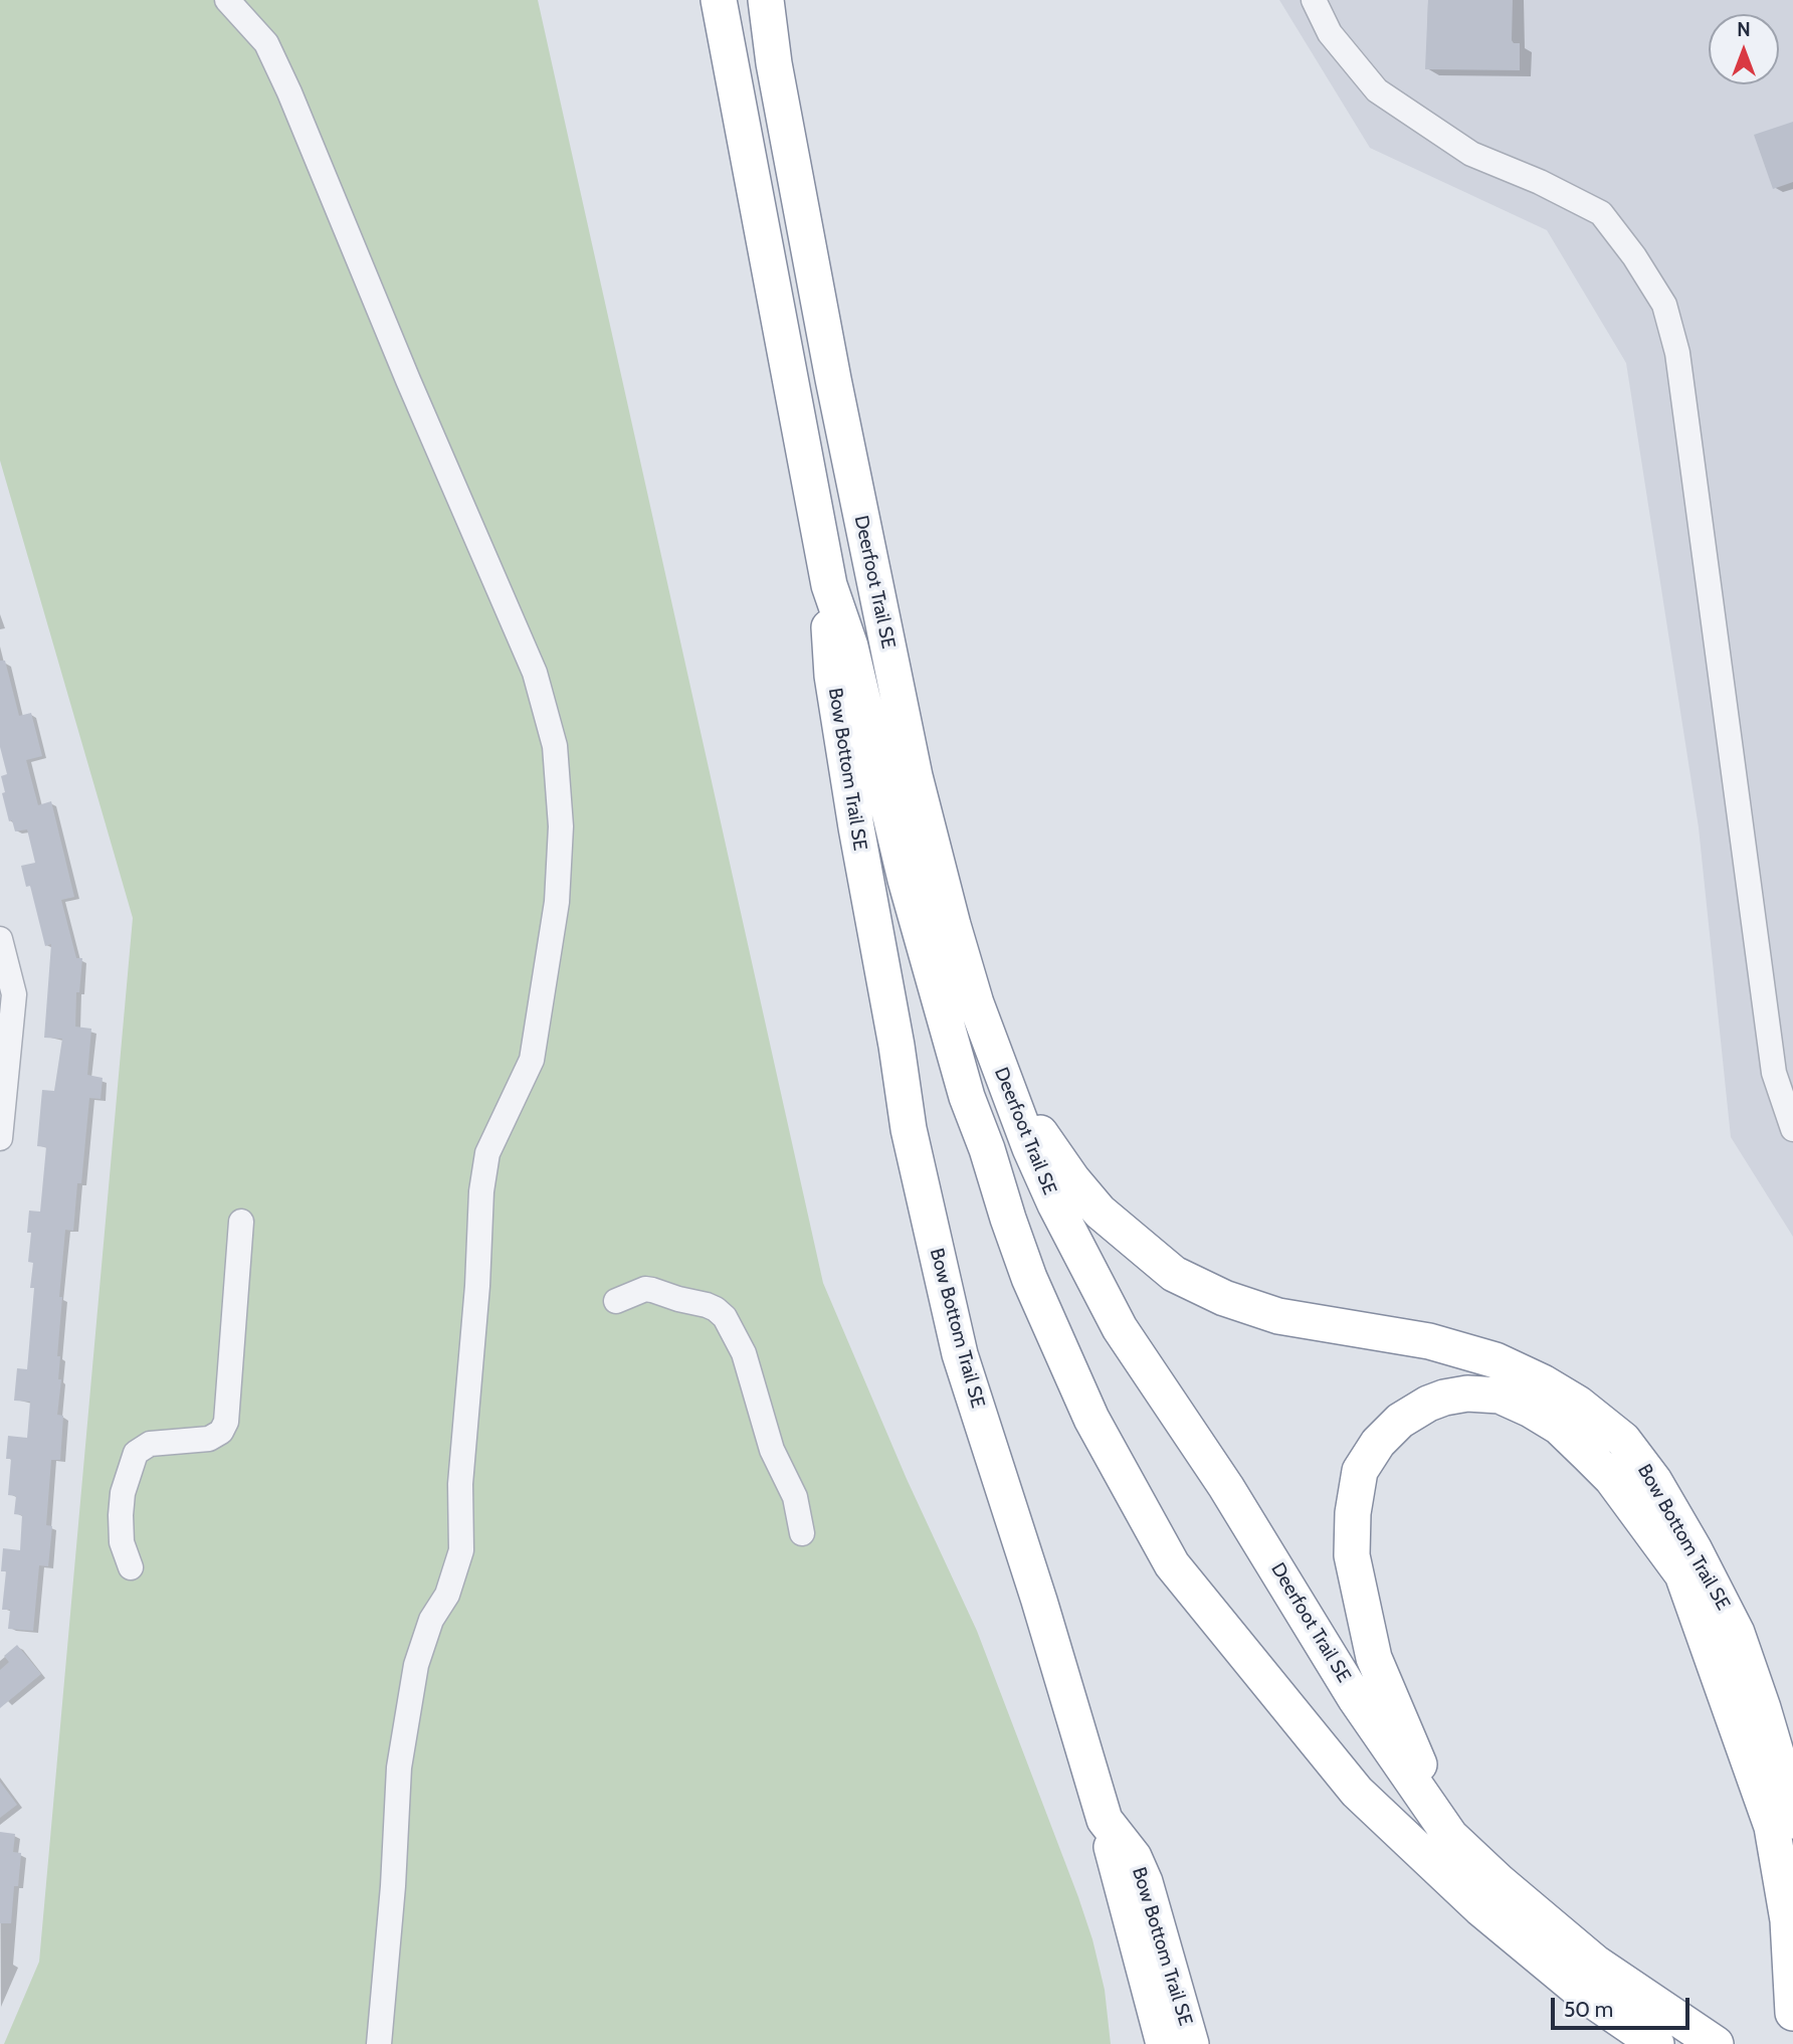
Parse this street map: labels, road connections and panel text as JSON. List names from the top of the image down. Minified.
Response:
{"streets":{"highway":["Deerfoot Trail SE","Bow Bottom Trail SE"]},"crossings":[["Deerfoot Trail SE","Bow Bottom Trail SE"]],"scale_bar":"50 m","north":"top"}
